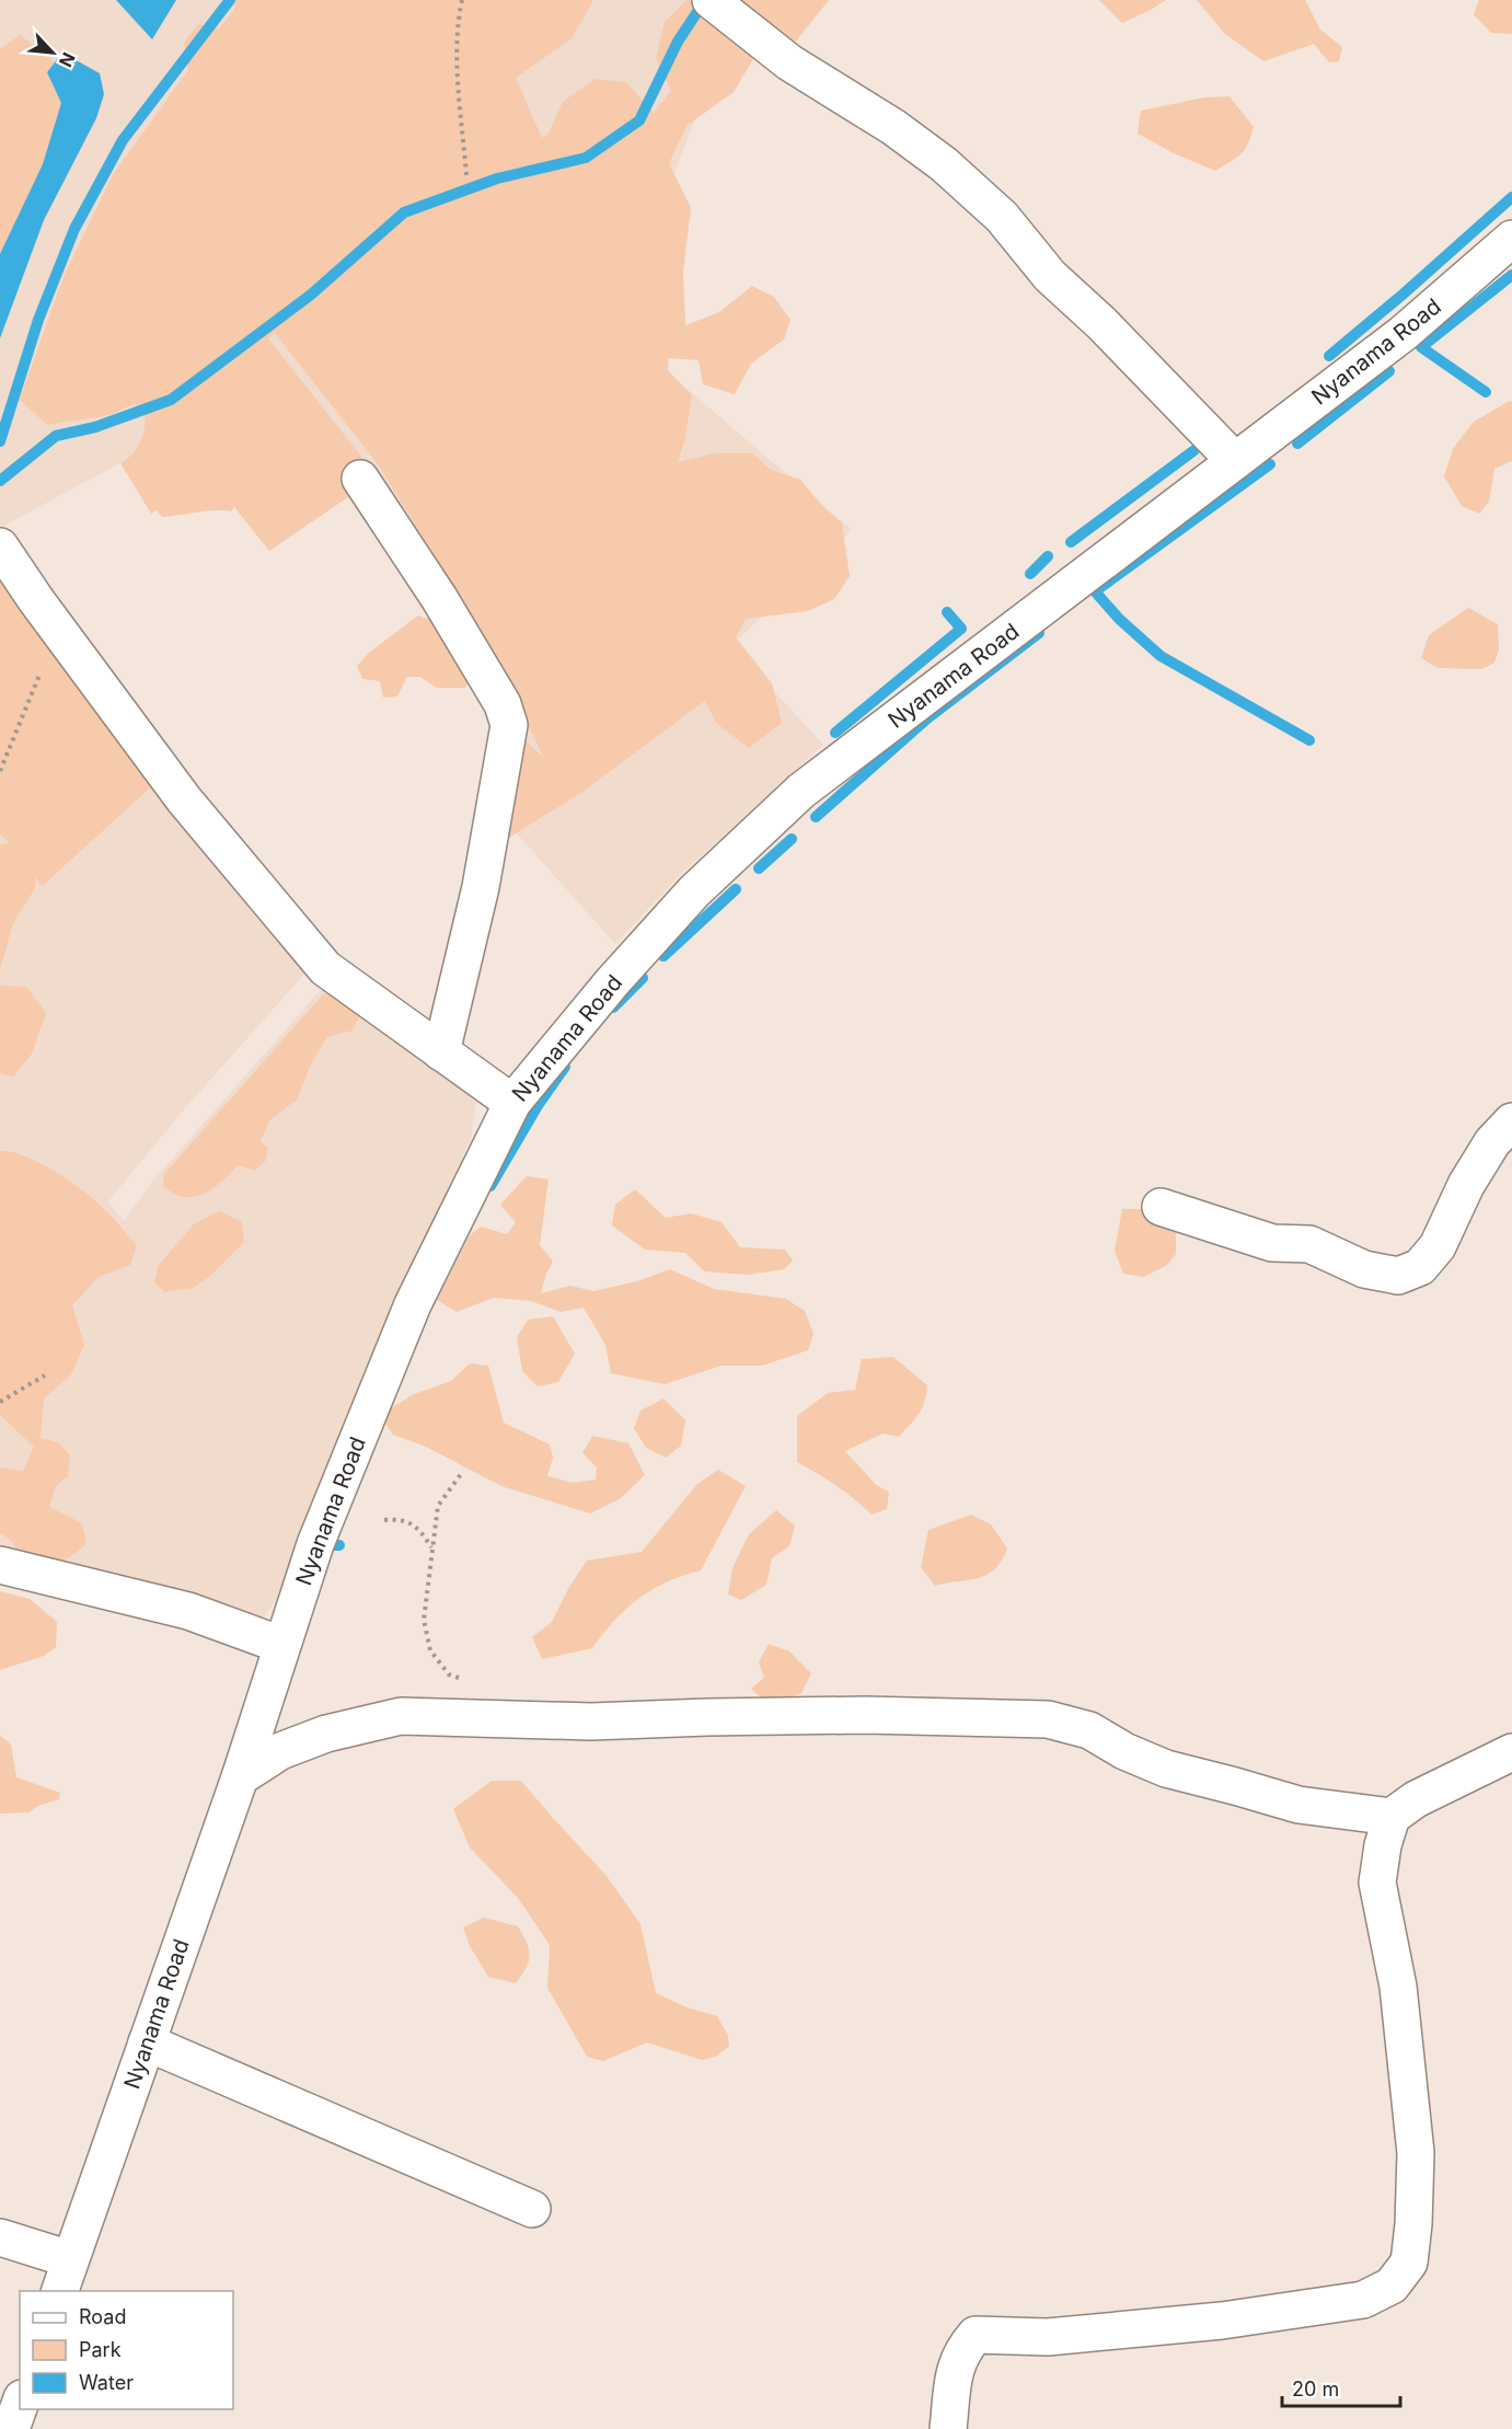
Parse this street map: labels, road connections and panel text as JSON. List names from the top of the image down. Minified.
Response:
{"streets":{"street":["Nyanama Road"]},"legend":["Road","Park","Water"],"scale_bar":"20 m","north":"bottom right"}
